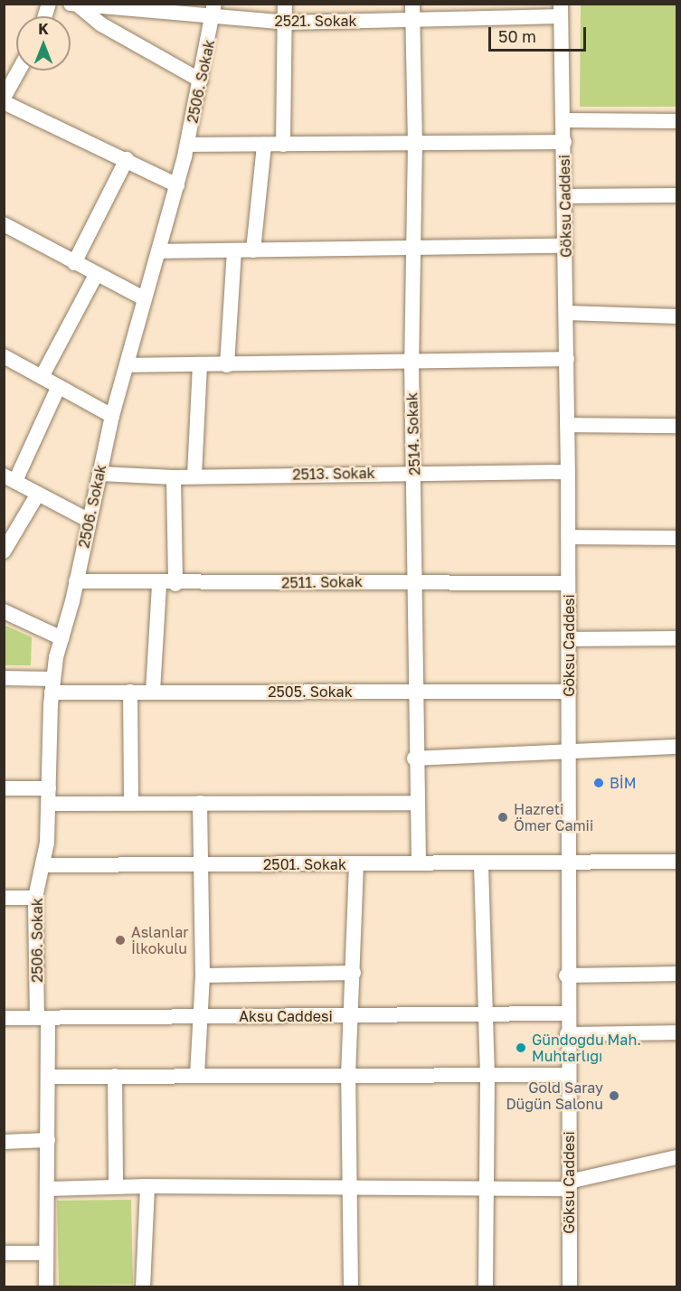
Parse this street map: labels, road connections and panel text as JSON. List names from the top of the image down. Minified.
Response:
{"streets":{"street":["2521. Sokak","2506. Sokak","Göksu Caddesi","2514. Sokak","2513. Sokak","2511. Sokak","2505. Sokak","2501. Sokak","Aksu Caddesi"]},"crossings":[["2521. Sokak","2506. Sokak"],["2521. Sokak","Göksu Caddesi"],["2521. Sokak","2514. Sokak"],["2506. Sokak","2513. Sokak"],["2506. Sokak","2511. Sokak"],["2506. Sokak","2505. Sokak"],["2506. Sokak","2501. Sokak"],["2506. Sokak","Aksu Caddesi"],["Göksu Caddesi","2513. Sokak"],["Göksu Caddesi","2511. Sokak"],["Göksu Caddesi","2505. Sokak"],["Göksu Caddesi","2501. Sokak"],["Göksu Caddesi","Aksu Caddesi"],["2514. Sokak","2513. Sokak"],["2514. Sokak","2511. Sokak"],["2514. Sokak","2505. Sokak"],["2514. Sokak","2501. Sokak"]],"places":["BİM","Hazreti Ömer Camii","Aslanlar İlkokulu","Gündoğdu Mah. Muhtarlığı","Gold Saray Düğün Salonu"],"scale_bar":"50 m","north":"top"}
